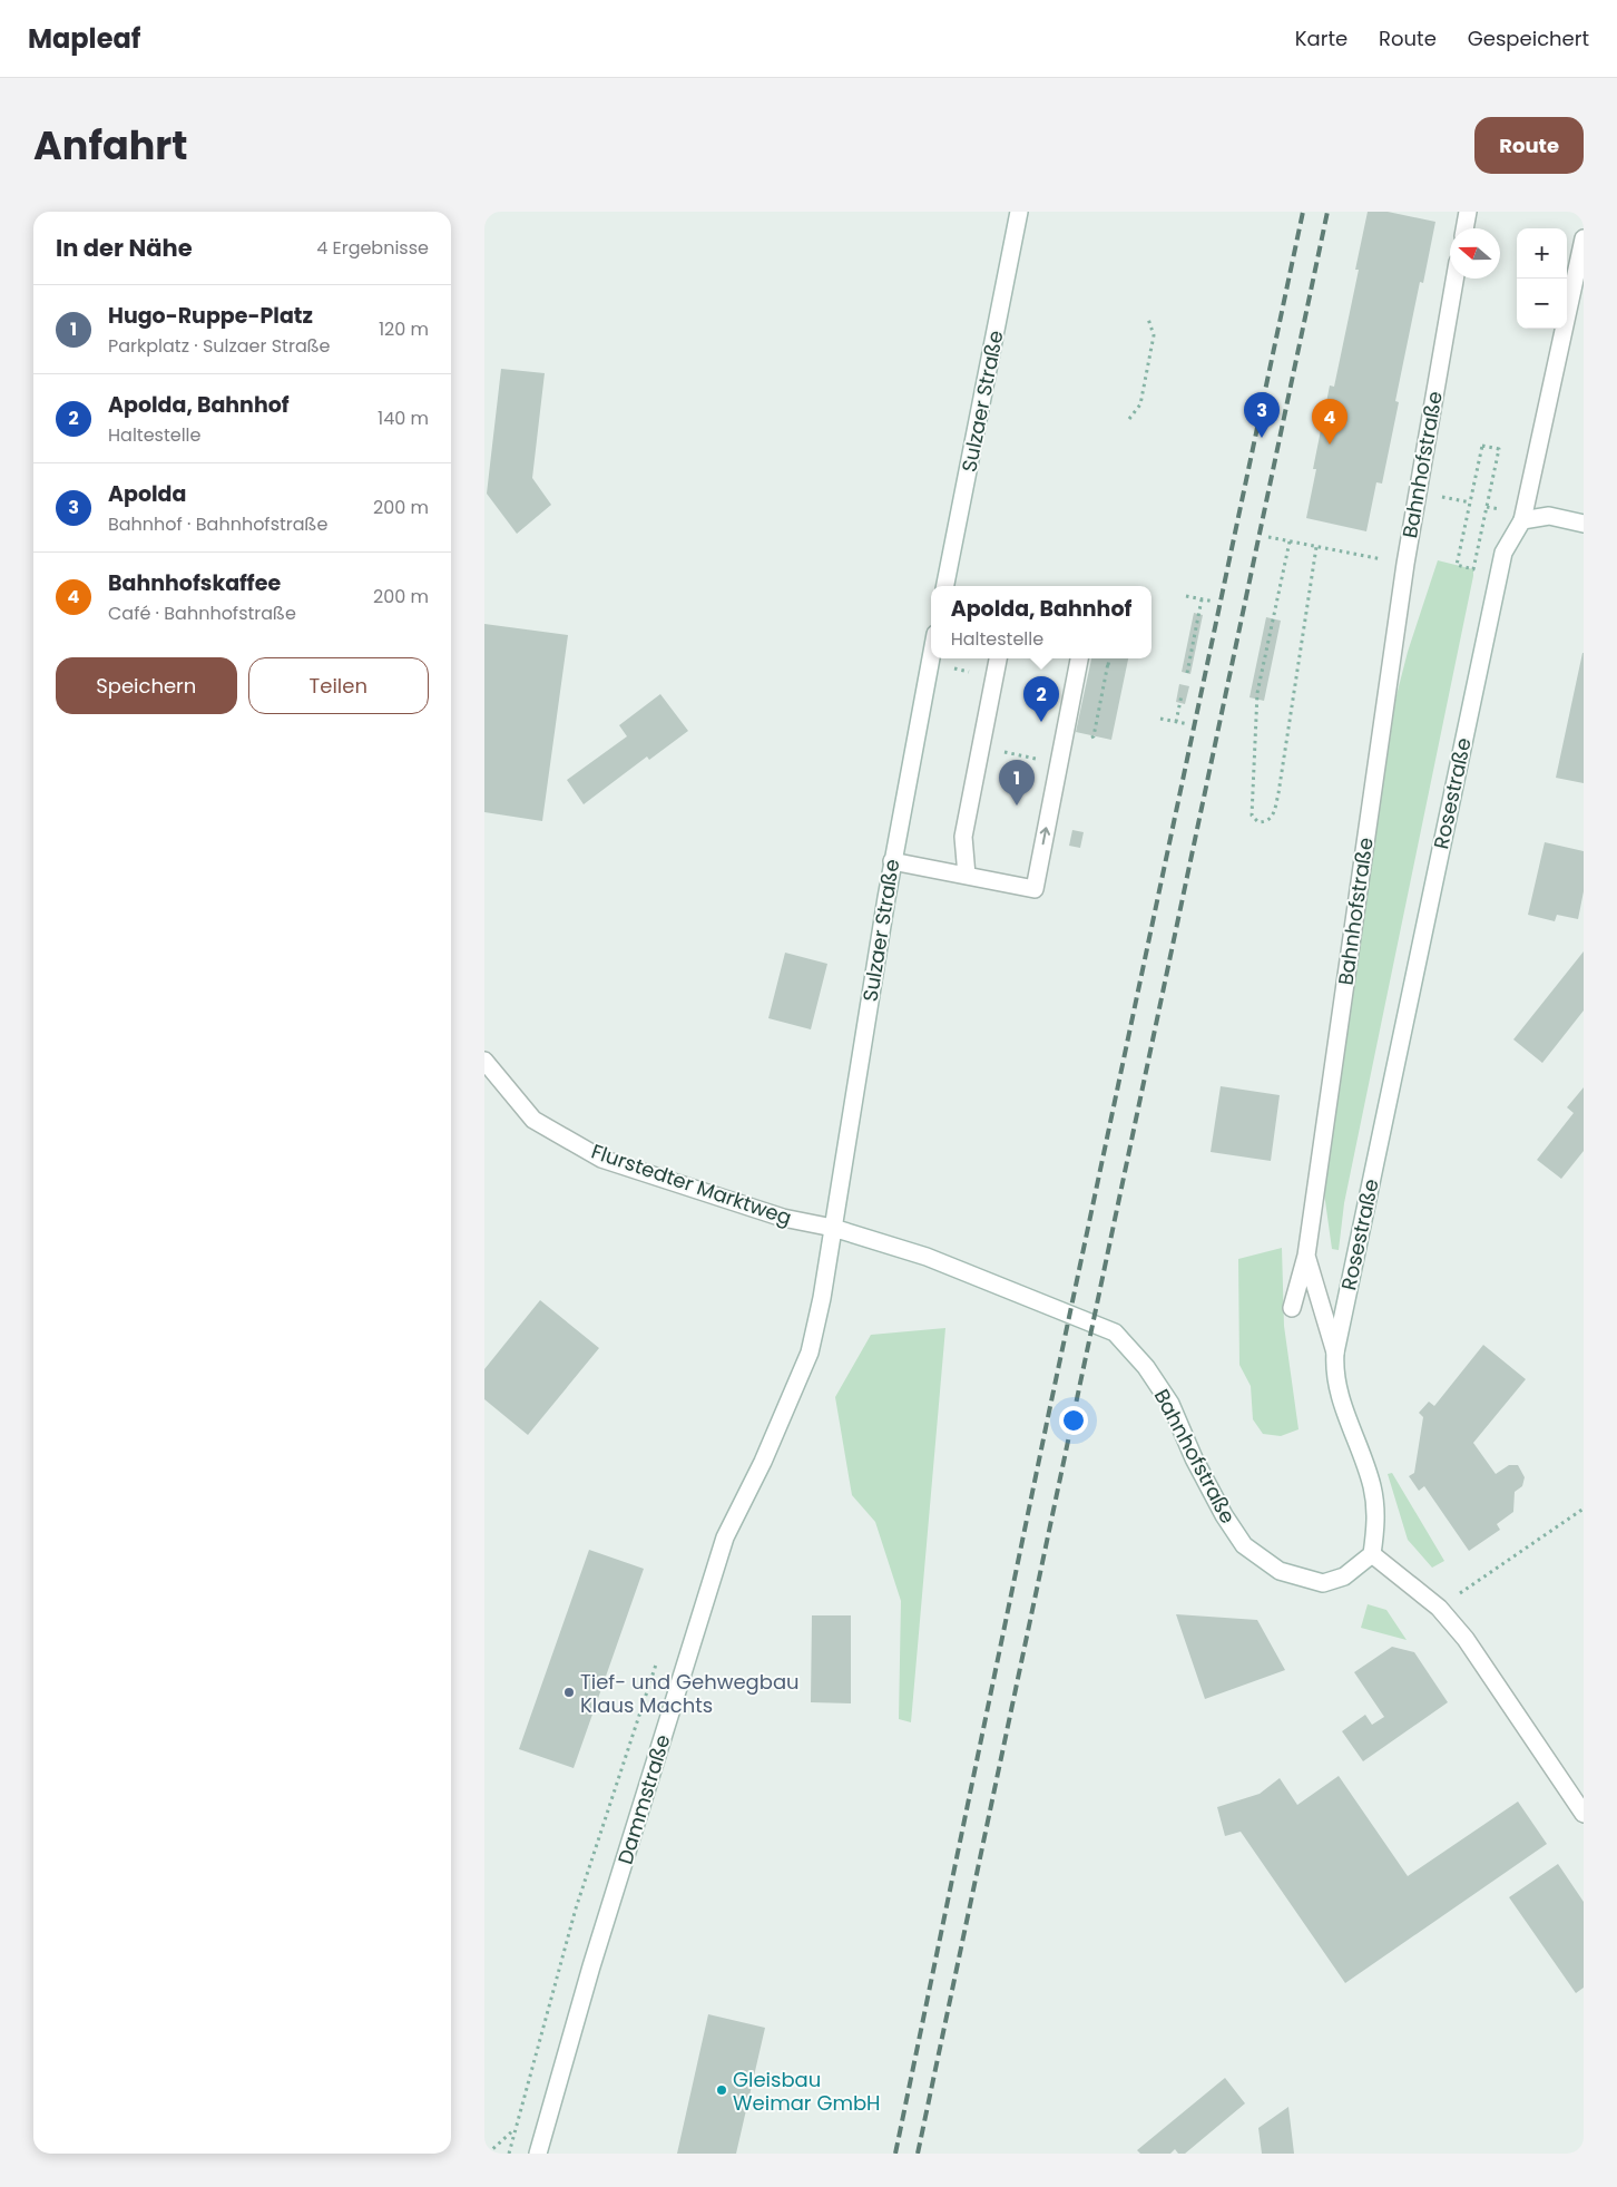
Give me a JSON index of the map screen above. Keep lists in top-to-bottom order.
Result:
{
  "streets": {
    "main road": [
      "Sulzaer Straße",
      "Bahnhofstraße",
      "Rosestraße",
      "Flurstedter Marktweg",
      "Dammstraße"
    ]
  },
  "crossings": [
    ["Sulzaer Straße", "Bahnhofstraße"],
    ["Sulzaer Straße", "Flurstedter Marktweg"],
    ["Sulzaer Straße", "Dammstraße"],
    ["Bahnhofstraße", "Rosestraße"],
    ["Bahnhofstraße", "Flurstedter Marktweg"],
    ["Bahnhofstraße", "Dammstraße"],
    ["Flurstedter Marktweg", "Dammstraße"]
  ],
  "places": ["Tief- und Gehwegbau Klaus Machts", "Gleisbau Weimar GmbH"],
  "north": "left",
  "page": {
    "header": "Mapleaf",
    "nav": ["Karte", "Route", "Gespeichert"],
    "title": "Anfahrt",
    "buttons": [
      "Route",
      ["Speichern", "Teilen"]
    ],
    "heading": ["In der Nähe", "4 Ergebnisse"],
    "map_buttons": ["+", "−"],
    "list": [
      {
        "mark": "1",
        "name": "Hugo-Ruppe-Platz",
        "note": "Parkplatz · Sulzaer Straße",
        "value": "120 m"
      },
      {
        "mark": "2",
        "name": "Apolda, Bahnhof",
        "note": "Haltestelle",
        "value": "140 m"
      },
      {
        "mark": "3",
        "name": "Apolda",
        "note": "Bahnhof · Bahnhofstraße",
        "value": "200 m"
      },
      {
        "mark": "4",
        "name": "Bahnhofskaffee",
        "note": "Café · Bahnhofstraße",
        "value": "200 m"
      }
    ],
    "pins": [
      "3",
      "4",
      "2",
      "1"
    ],
    "popup": ["Apolda, Bahnhof", "Haltestelle"]
  }
}
